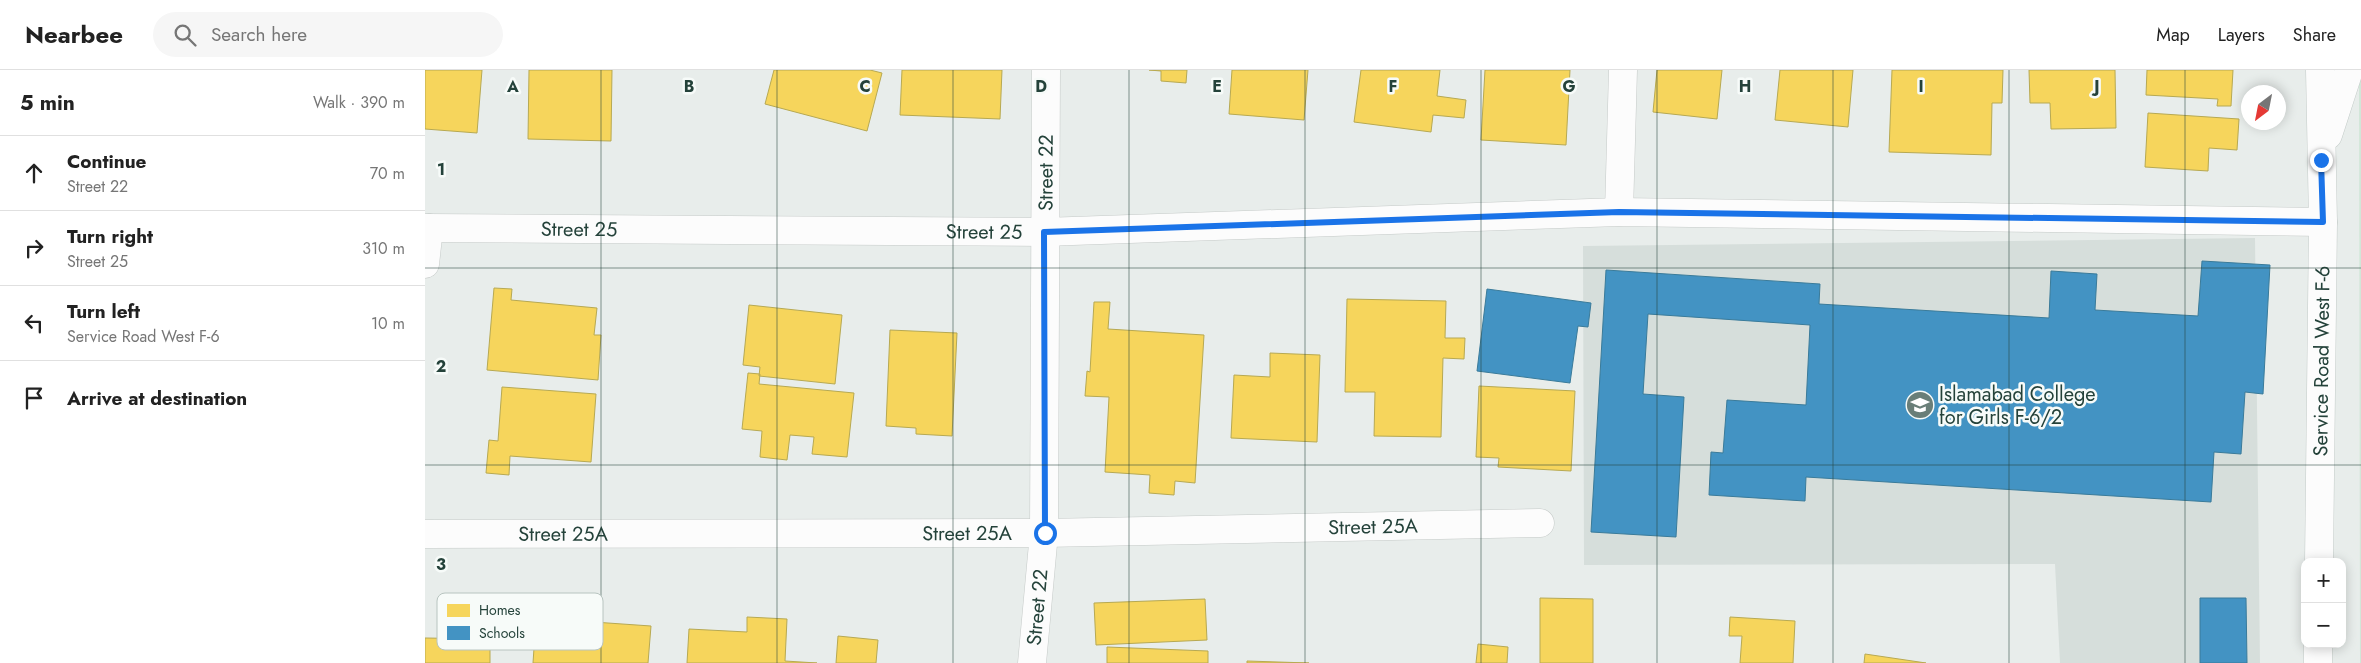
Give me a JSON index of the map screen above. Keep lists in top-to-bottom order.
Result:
{
  "streets": {
    "street": [
      "Street 22",
      "Street 25",
      "Service Road West F-6",
      "Street 25A"
    ]
  },
  "crossings": [
    ["Street 22", "Street 25"],
    ["Street 22", "Street 25A"],
    ["Street 25", "Service Road West F-6"]
  ],
  "places": {
    "school or university": ["Islamabad College for Girls F-6/2"]
  },
  "legend": ["Homes", "Schools"],
  "north": "bottom left",
  "page": {
    "header": "Nearbee",
    "search": "Search here",
    "nav": ["Map", "Layers", "Share"],
    "heading": ["5 min", "Walk · 390 m"],
    "list": [
      ["Continue", "Street 22", "70 m"],
      ["Turn right", "Street 25", "310 m"],
      ["Turn left", "Service Road West F-6", "10 m"],
      "Arrive at destination"
    ],
    "map_buttons": ["+", "−"]
  },
  "grid": {
    "columns": [
      "A",
      "B",
      "C",
      "D",
      "E",
      "F",
      "G",
      "H",
      "I",
      "J"
    ],
    "rows": ["1", "2", "3"]
  }
}
